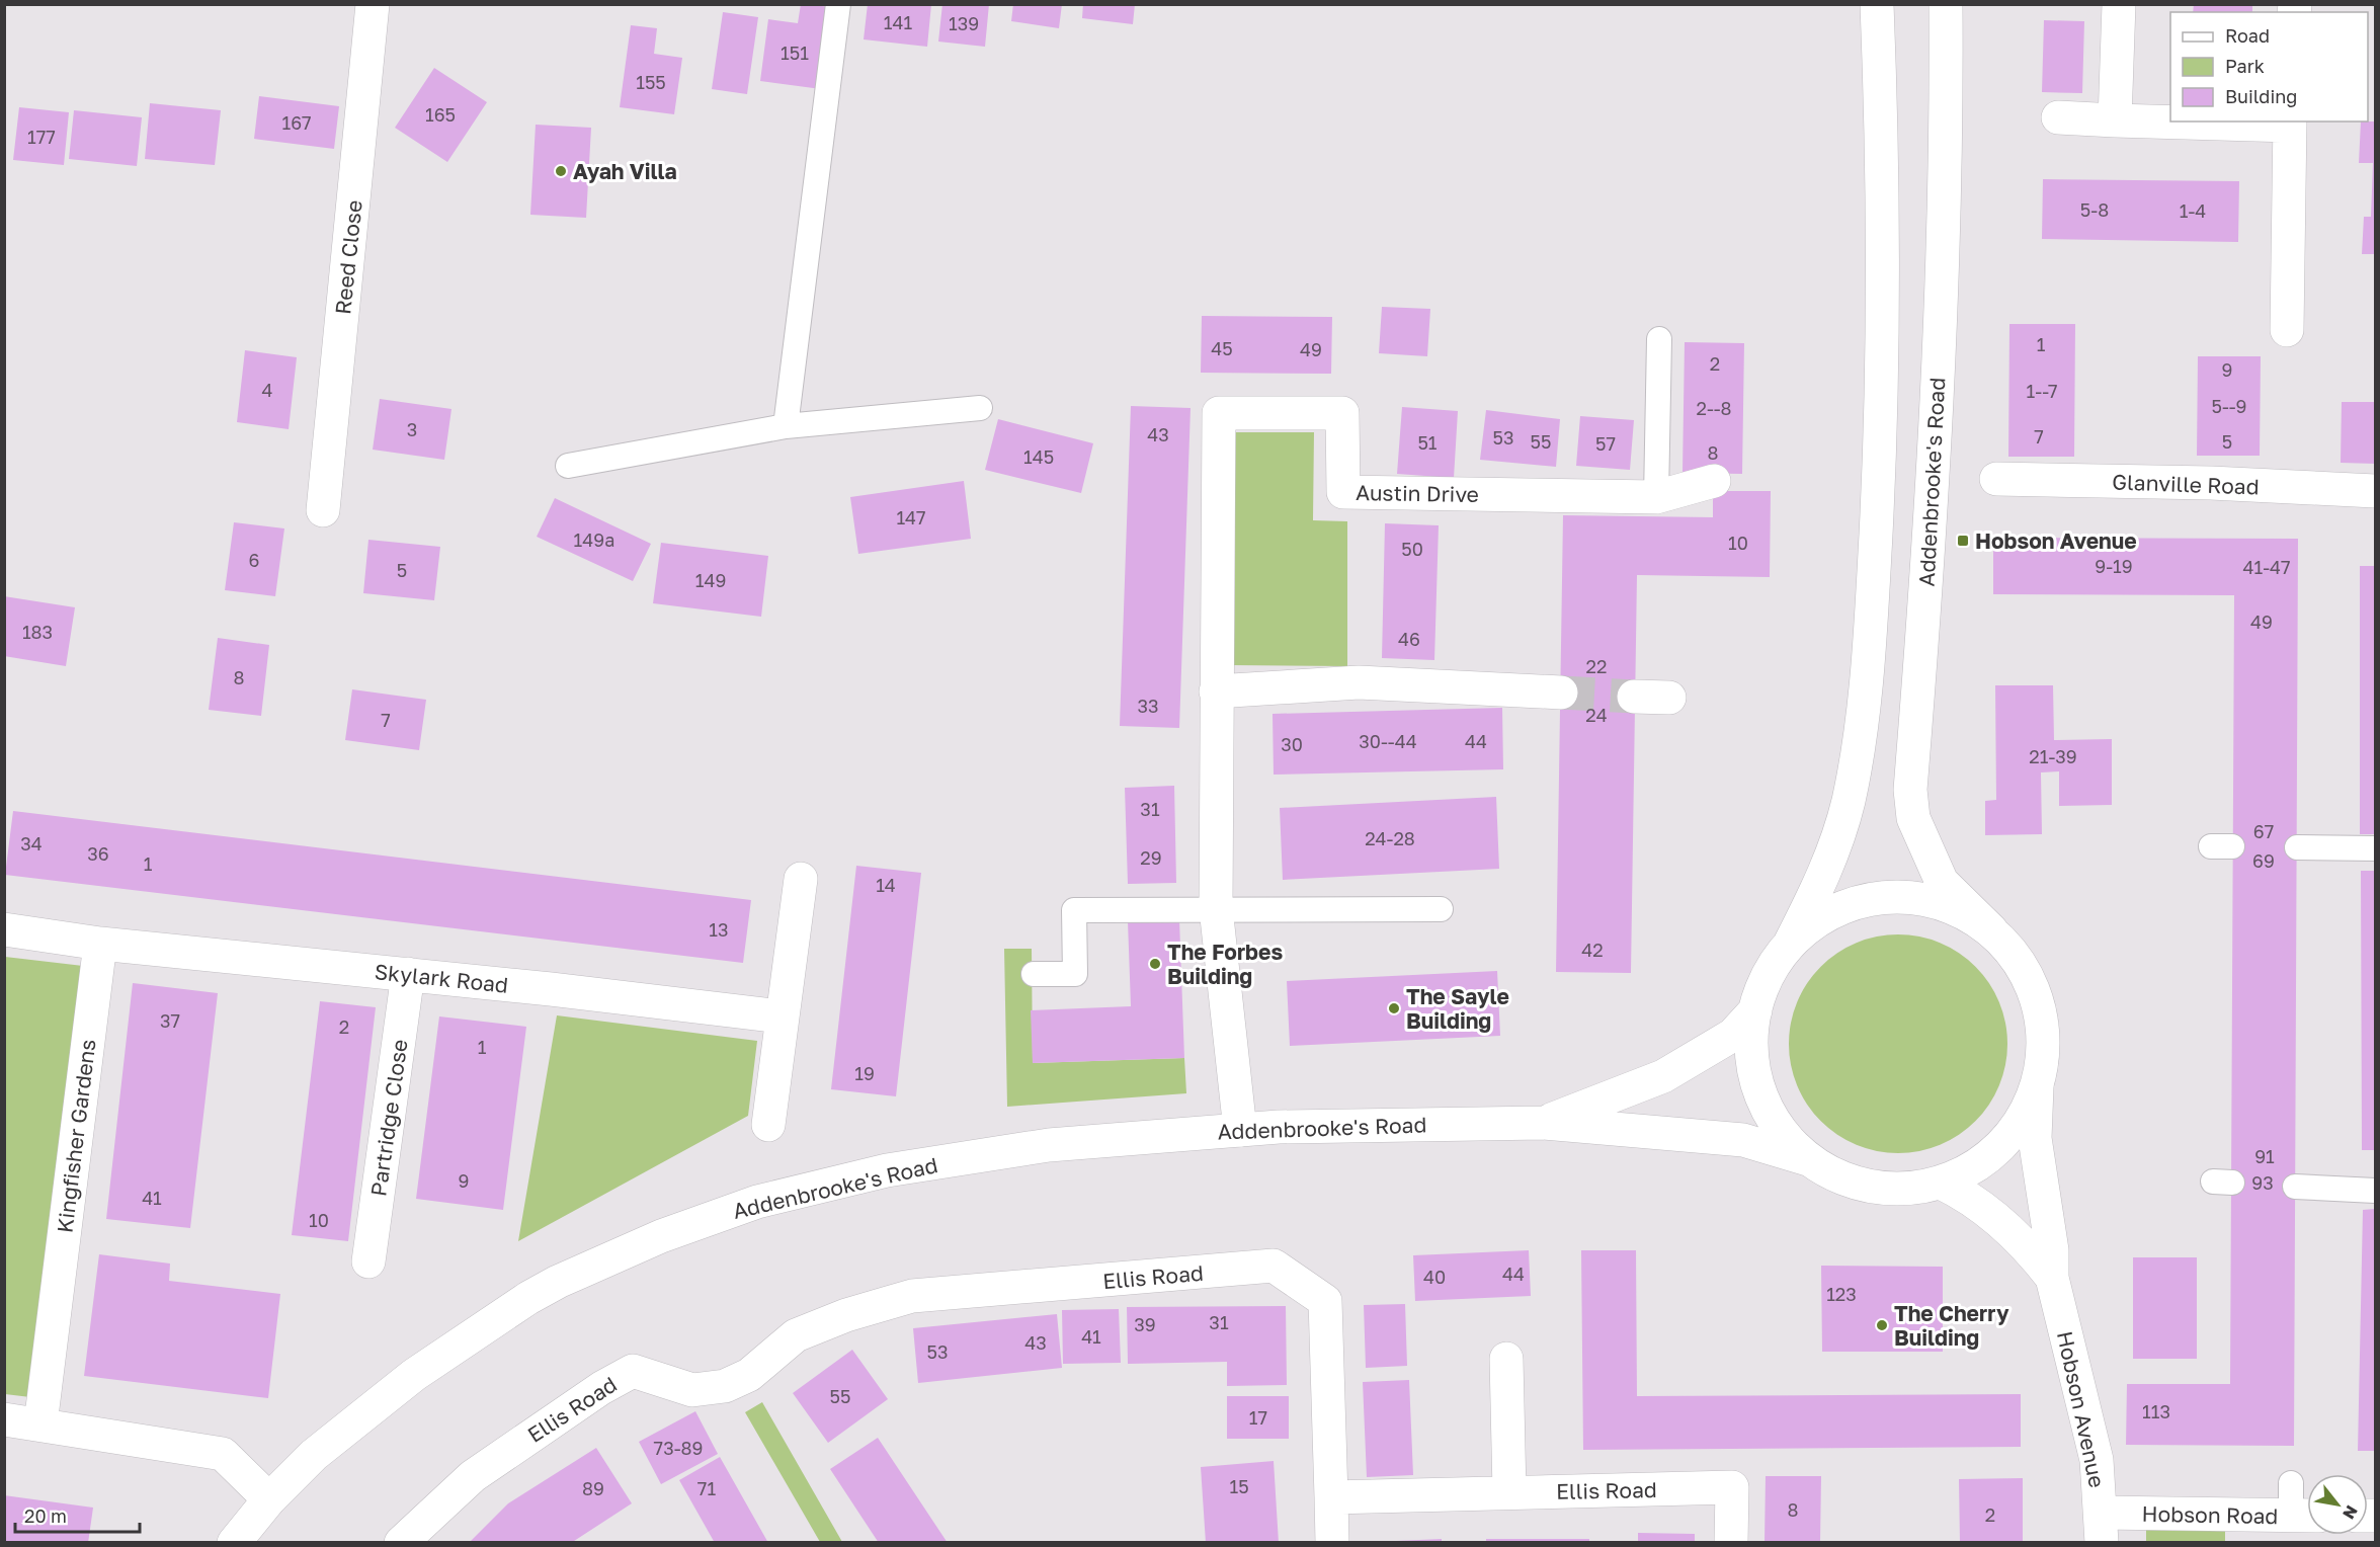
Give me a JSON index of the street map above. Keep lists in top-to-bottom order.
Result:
{
  "streets": {
    "street": [
      "Reed Close",
      "Addenbrooke's Road",
      "Glanville Road",
      "Austin Drive",
      "Skylark Road",
      "Partridge Close",
      "Kingfisher Gardens",
      "Ellis Road",
      "Hobson Avenue",
      "Hobson Road"
    ]
  },
  "crossings": [
    ["Addenbrooke's Road", "Austin Drive"],
    ["Addenbrooke's Road", "Hobson Avenue"],
    ["Skylark Road", "Partridge Close"],
    ["Skylark Road", "Kingfisher Gardens"],
    ["Hobson Avenue", "Hobson Road"]
  ],
  "places": {
    "other": [
      "Ayah Villa",
      "The Forbes Building",
      "The Sayle Building",
      "The Cherry Building"
    ],
    "transit": ["Hobson Avenue"]
  },
  "house_numbers": [
    "141",
    "139",
    "151",
    "155",
    "165",
    "167",
    "177",
    "5-8",
    "1-4",
    "1",
    "45",
    "49",
    "2",
    "9",
    "4",
    "1--7",
    "5--9",
    "2--8",
    "3",
    "43",
    "7",
    "53",
    "55",
    "5",
    "51",
    "57",
    "8",
    "145",
    "147",
    "149a",
    "10",
    "50",
    "6",
    "9-19",
    "41-47",
    "5",
    "149",
    "49",
    "183",
    "46",
    "22",
    "8",
    "33",
    "24",
    "7",
    "30--44",
    "44",
    "30",
    "21-39",
    "31",
    "67",
    "24-28",
    "34",
    "36",
    "29",
    "69",
    "1",
    "14",
    "13",
    "42",
    "37",
    "2",
    "1",
    "19",
    "91",
    "9",
    "93",
    "41",
    "10",
    "44",
    "40",
    "123",
    "31",
    "39",
    "41",
    "43",
    "53",
    "55",
    "113",
    "17",
    "73-89",
    "15",
    "89",
    "71",
    "8",
    "2"
  ],
  "legend": ["Road", "Park", "Building"],
  "scale_bar": "20 m",
  "north": "bottom right"
}
